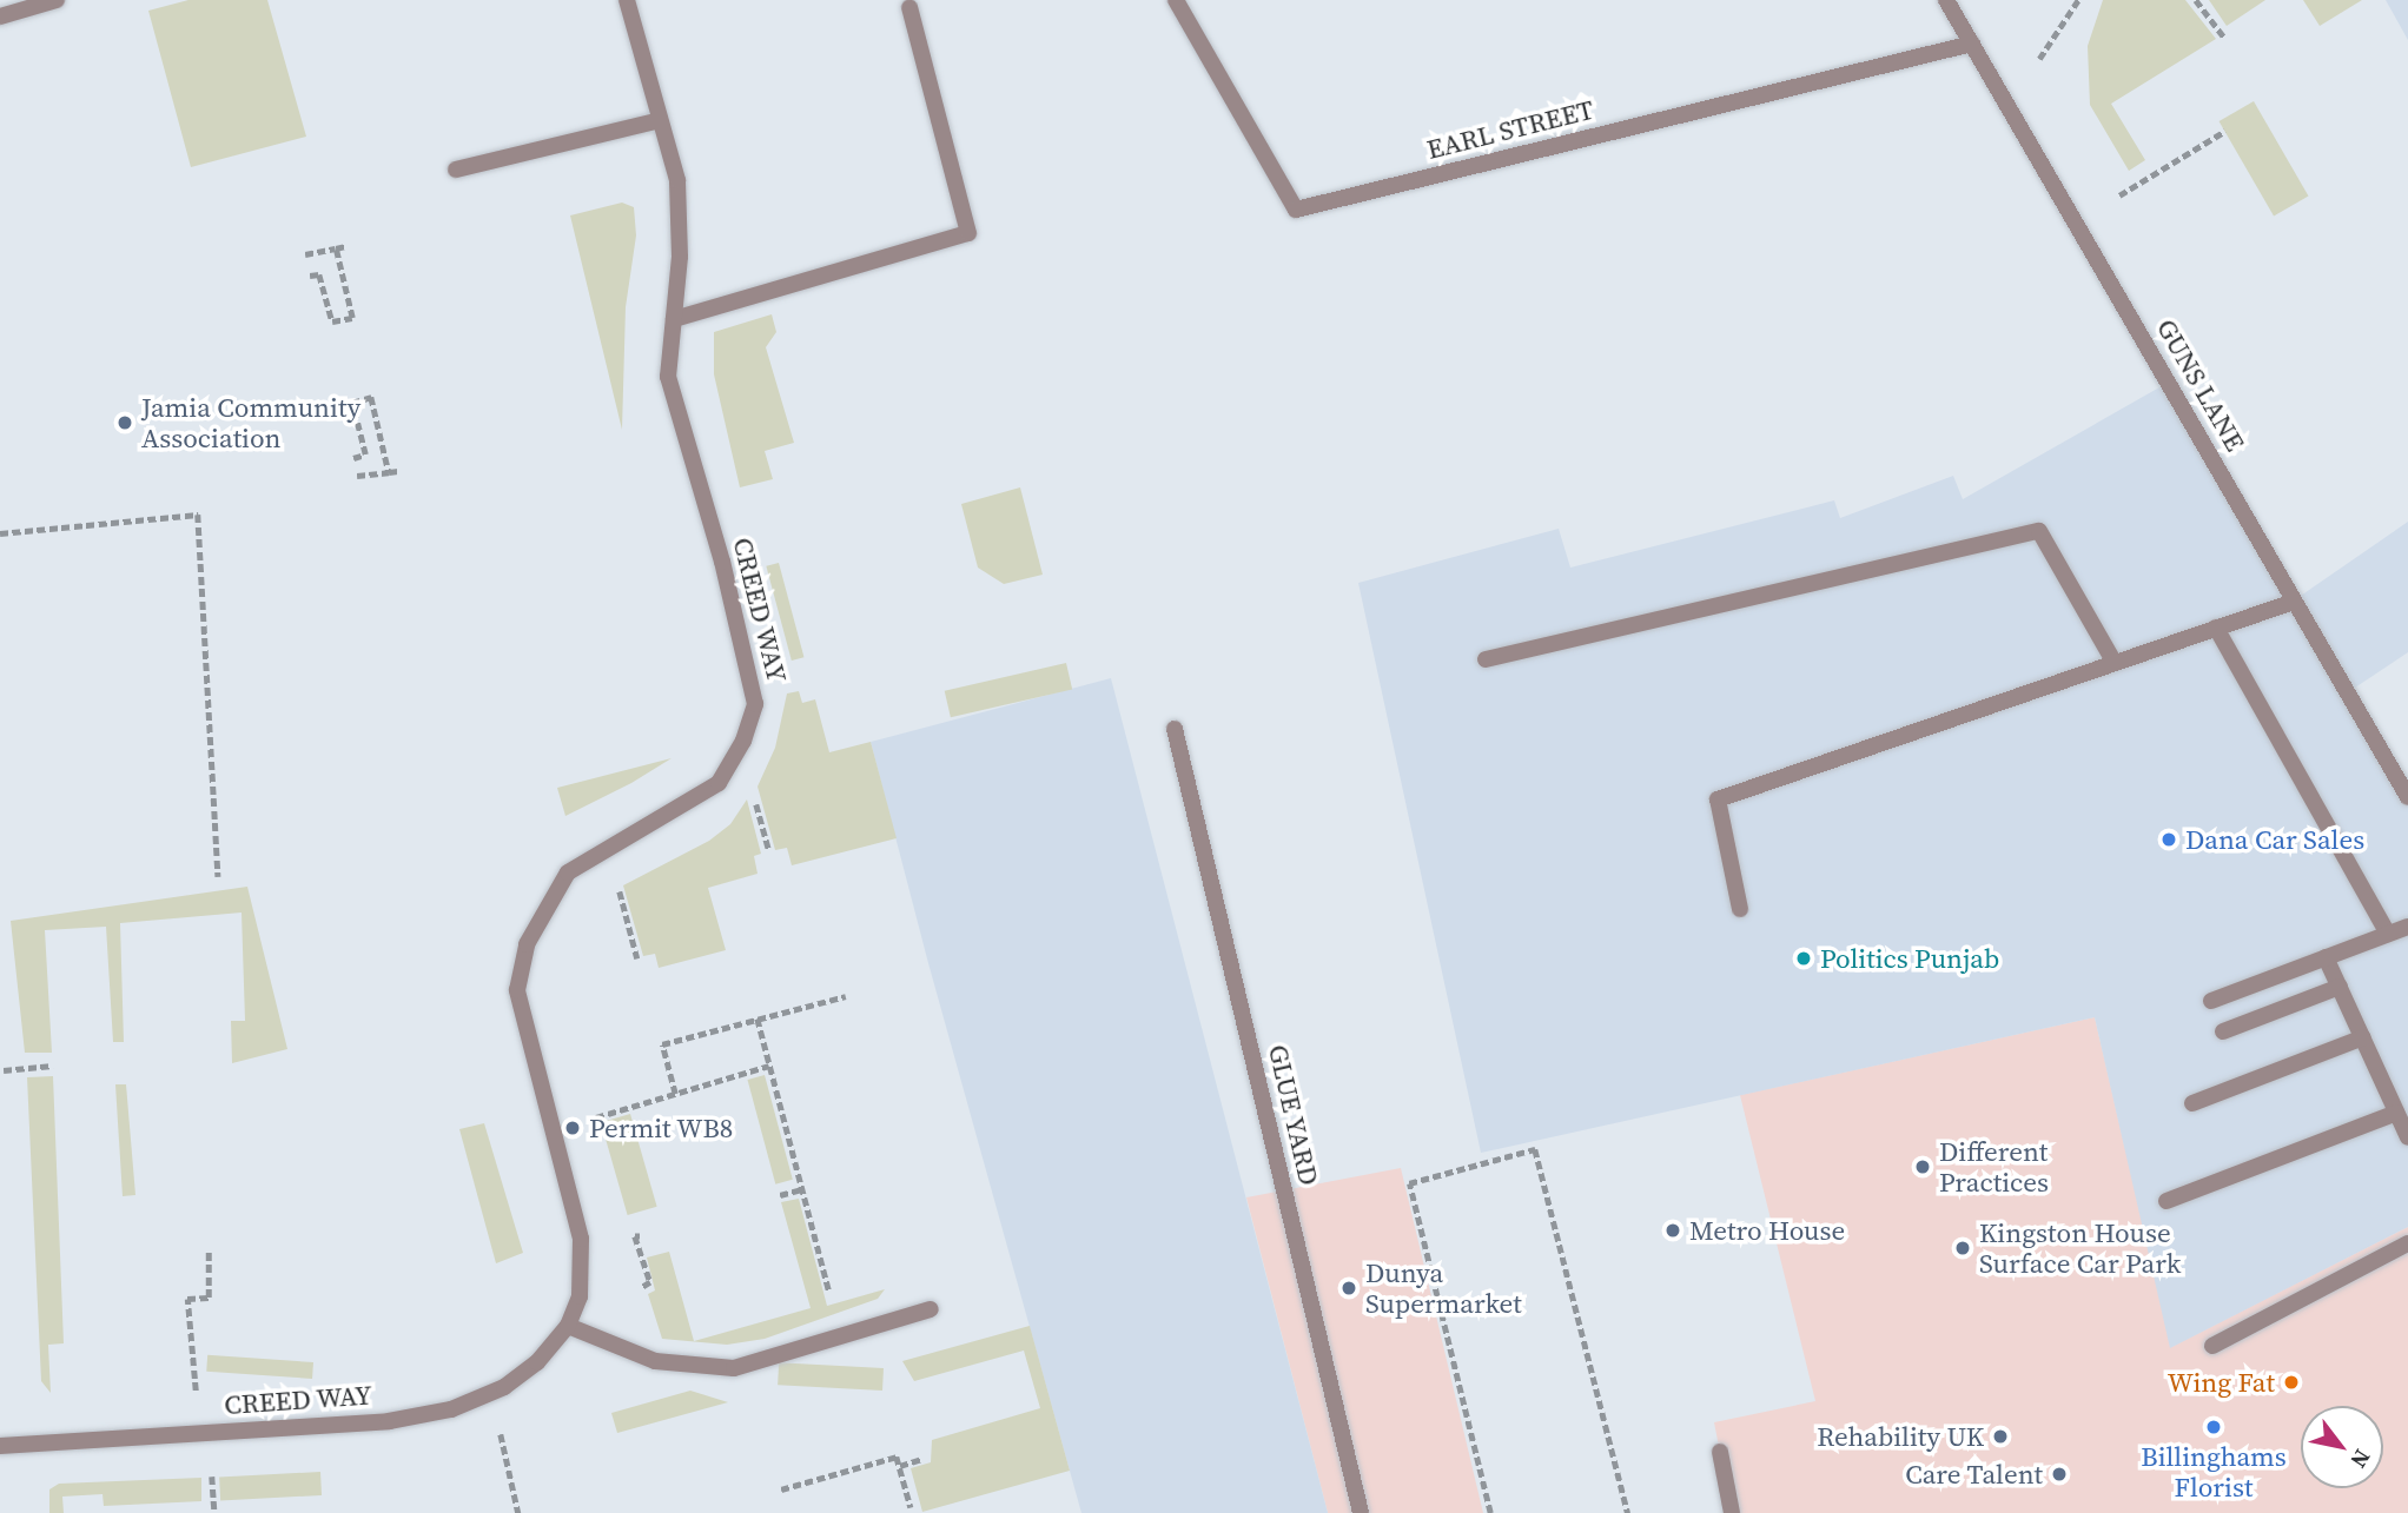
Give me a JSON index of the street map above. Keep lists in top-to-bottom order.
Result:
{
  "streets": {
    "street": [
      "EARL STREET",
      "GUNS LANE",
      "CREED WAY",
      "GLUE YARD"
    ]
  },
  "crossings": [
    ["EARL STREET", "GUNS LANE"]
  ],
  "places": [
    "Jamia Community Association",
    "Dana Car Sales",
    "Politics Punjab",
    "Permit WB8",
    "Different Practices",
    "Metro House",
    "Kingston House Surface Car Park",
    "Dunya Supermarket",
    "Wing Fat",
    "Billinghams Florist",
    "Rehability UK",
    "Care Talent"
  ],
  "north": "bottom right"
}
